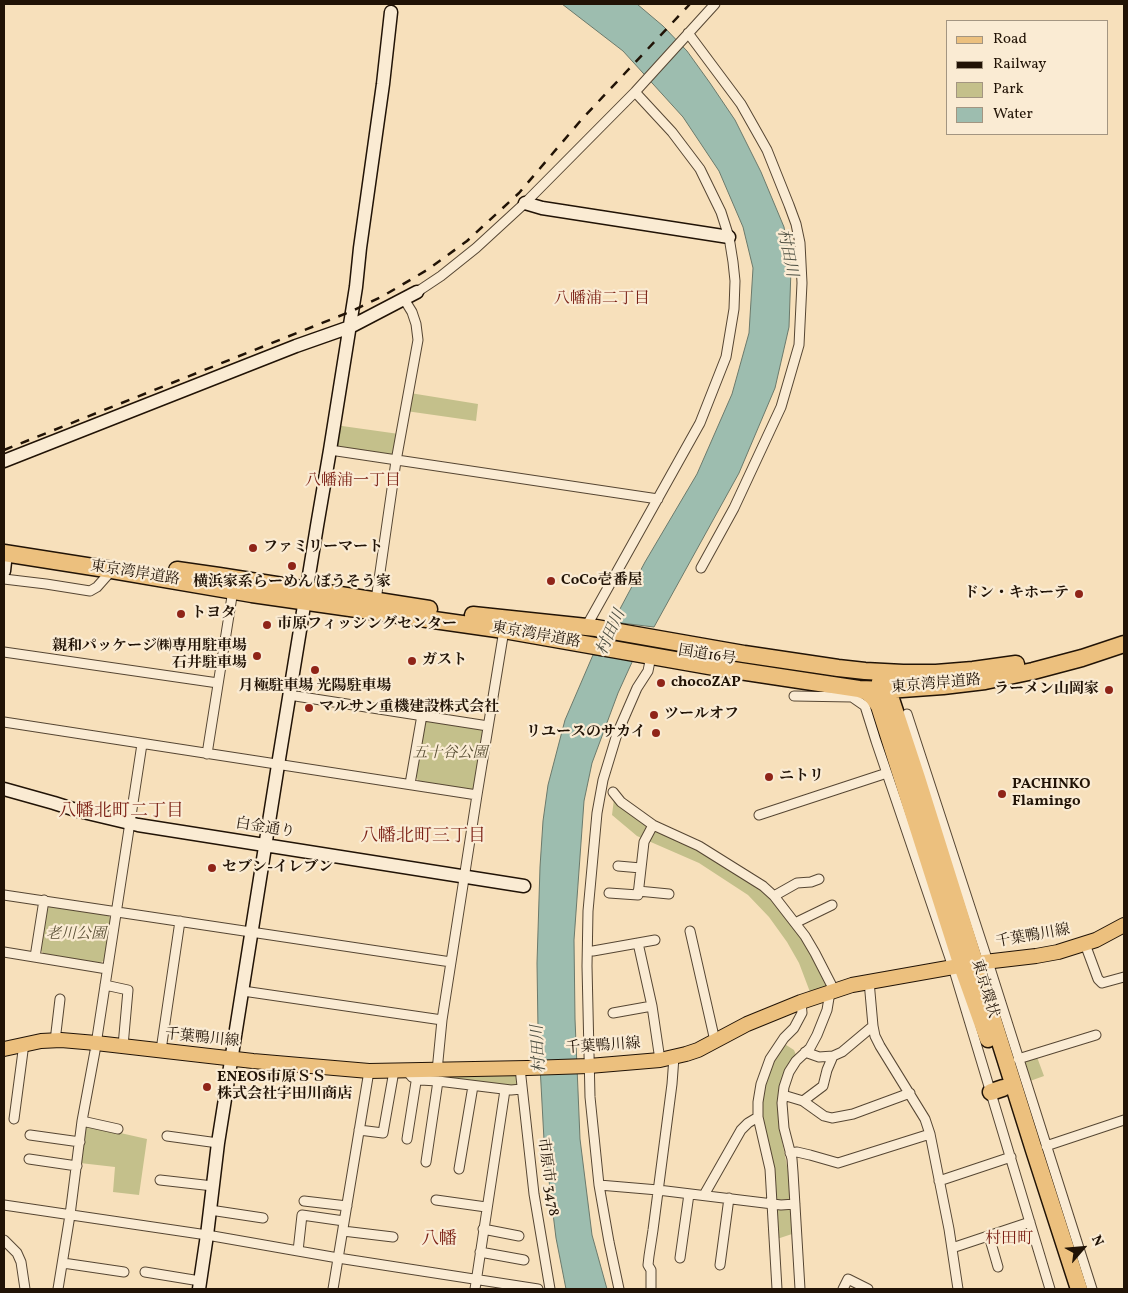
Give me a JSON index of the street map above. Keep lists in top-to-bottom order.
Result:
{
  "streets": {
    "highway": ["東京湾岸道路", "国道16号", "東京環状"],
    "main road": ["千葉鴨川線"],
    "street": ["白金通り", "市原市 3478"]
  },
  "crossings": [
    ["東京湾岸道路", "国道16号"],
    ["東京湾岸道路", "東京環状"],
    ["国道16号", "東京環状"],
    ["千葉鴨川線", "東京環状"],
    ["千葉鴨川線", "市原市 3478"]
  ],
  "districts": [
    "八幡浦二丁目",
    "八幡浦一丁目",
    "八幡北町二丁目",
    "八幡北町三丁目",
    "村田町",
    "八幡"
  ],
  "water": ["村田川"],
  "parks": ["五十谷公園", "老川公園"],
  "places": [
    "ファミリーマート",
    "横浜家系らーめん ぼうそう家",
    "CoCo壱番屋",
    "ドン・キホーテ",
    "トヨタ",
    "市原フィッシングセンター",
    "親和パッケージ㈱専用駐車場 石井駐車場",
    "ガスト",
    "月極駐車場 光陽駐車場",
    "chocoZAP",
    "ラーメン山岡家",
    "マルサン重機建設株式会社",
    "ツールオフ",
    "リユースのサカイ",
    "ニトリ",
    "PACHINKO Flamingo",
    "セブン-イレブン",
    "ENEOS市原ＳＳ 株式会社宇田川商店"
  ],
  "legend": [
    "Road",
    "Railway",
    "Park",
    "Water"
  ],
  "north": "top right"
}
